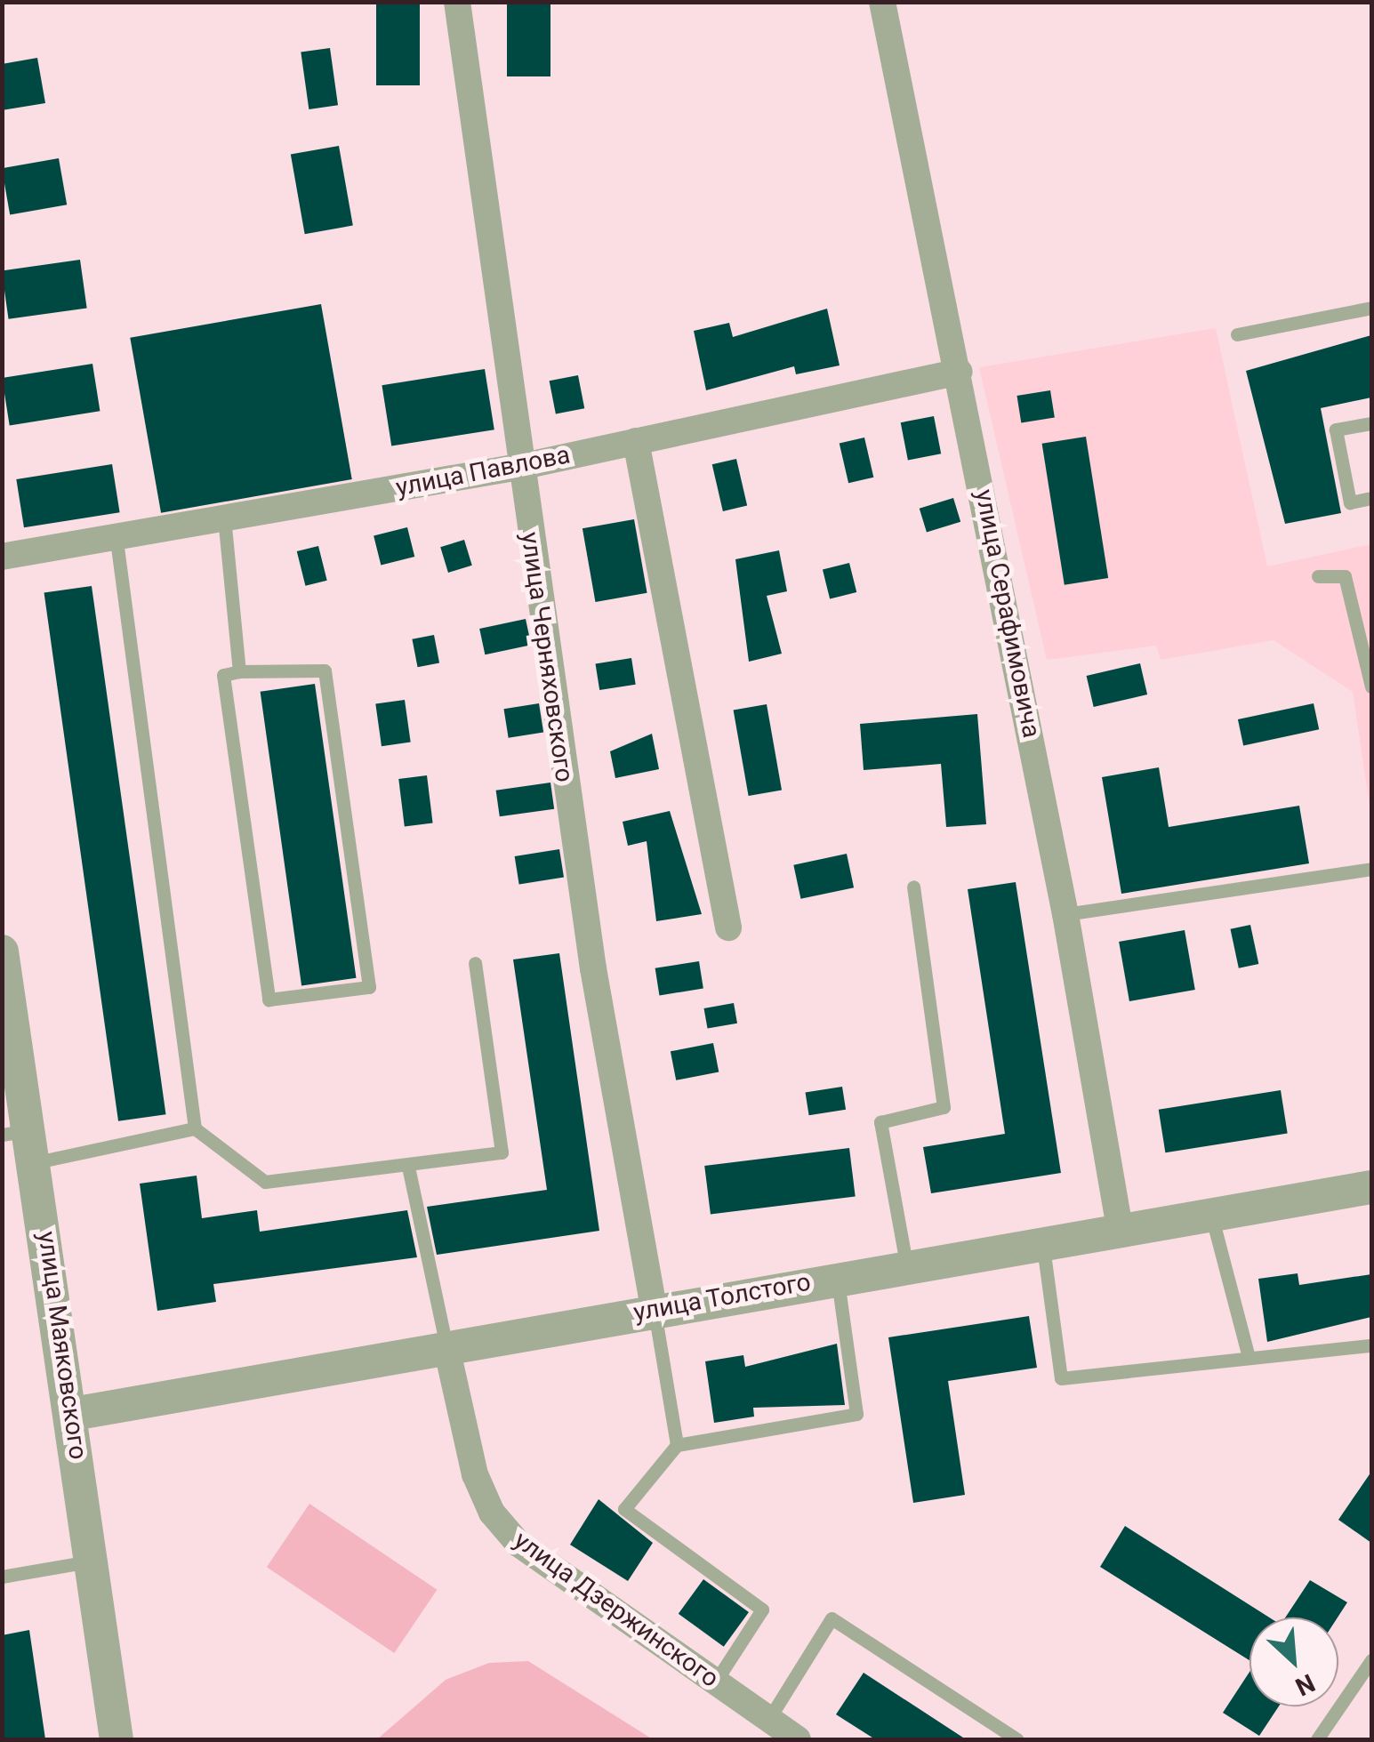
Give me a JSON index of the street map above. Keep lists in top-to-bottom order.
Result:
{
  "streets": {
    "street": [
      "улица Павлова",
      "улица Серафимовича",
      "улица Черняховского",
      "улица Толстого",
      "улица Маяковского",
      "улица Дзержинского"
    ]
  },
  "crossings": [
    ["улица Павлова", "улица Серафимовича"],
    ["улица Павлова", "улица Черняховского"],
    ["улица Серафимовича", "улица Толстого"],
    ["улица Черняховского", "улица Толстого"],
    ["улица Толстого", "улица Маяковского"],
    ["улица Толстого", "улица Дзержинского"]
  ],
  "north": "bottom right"
}
